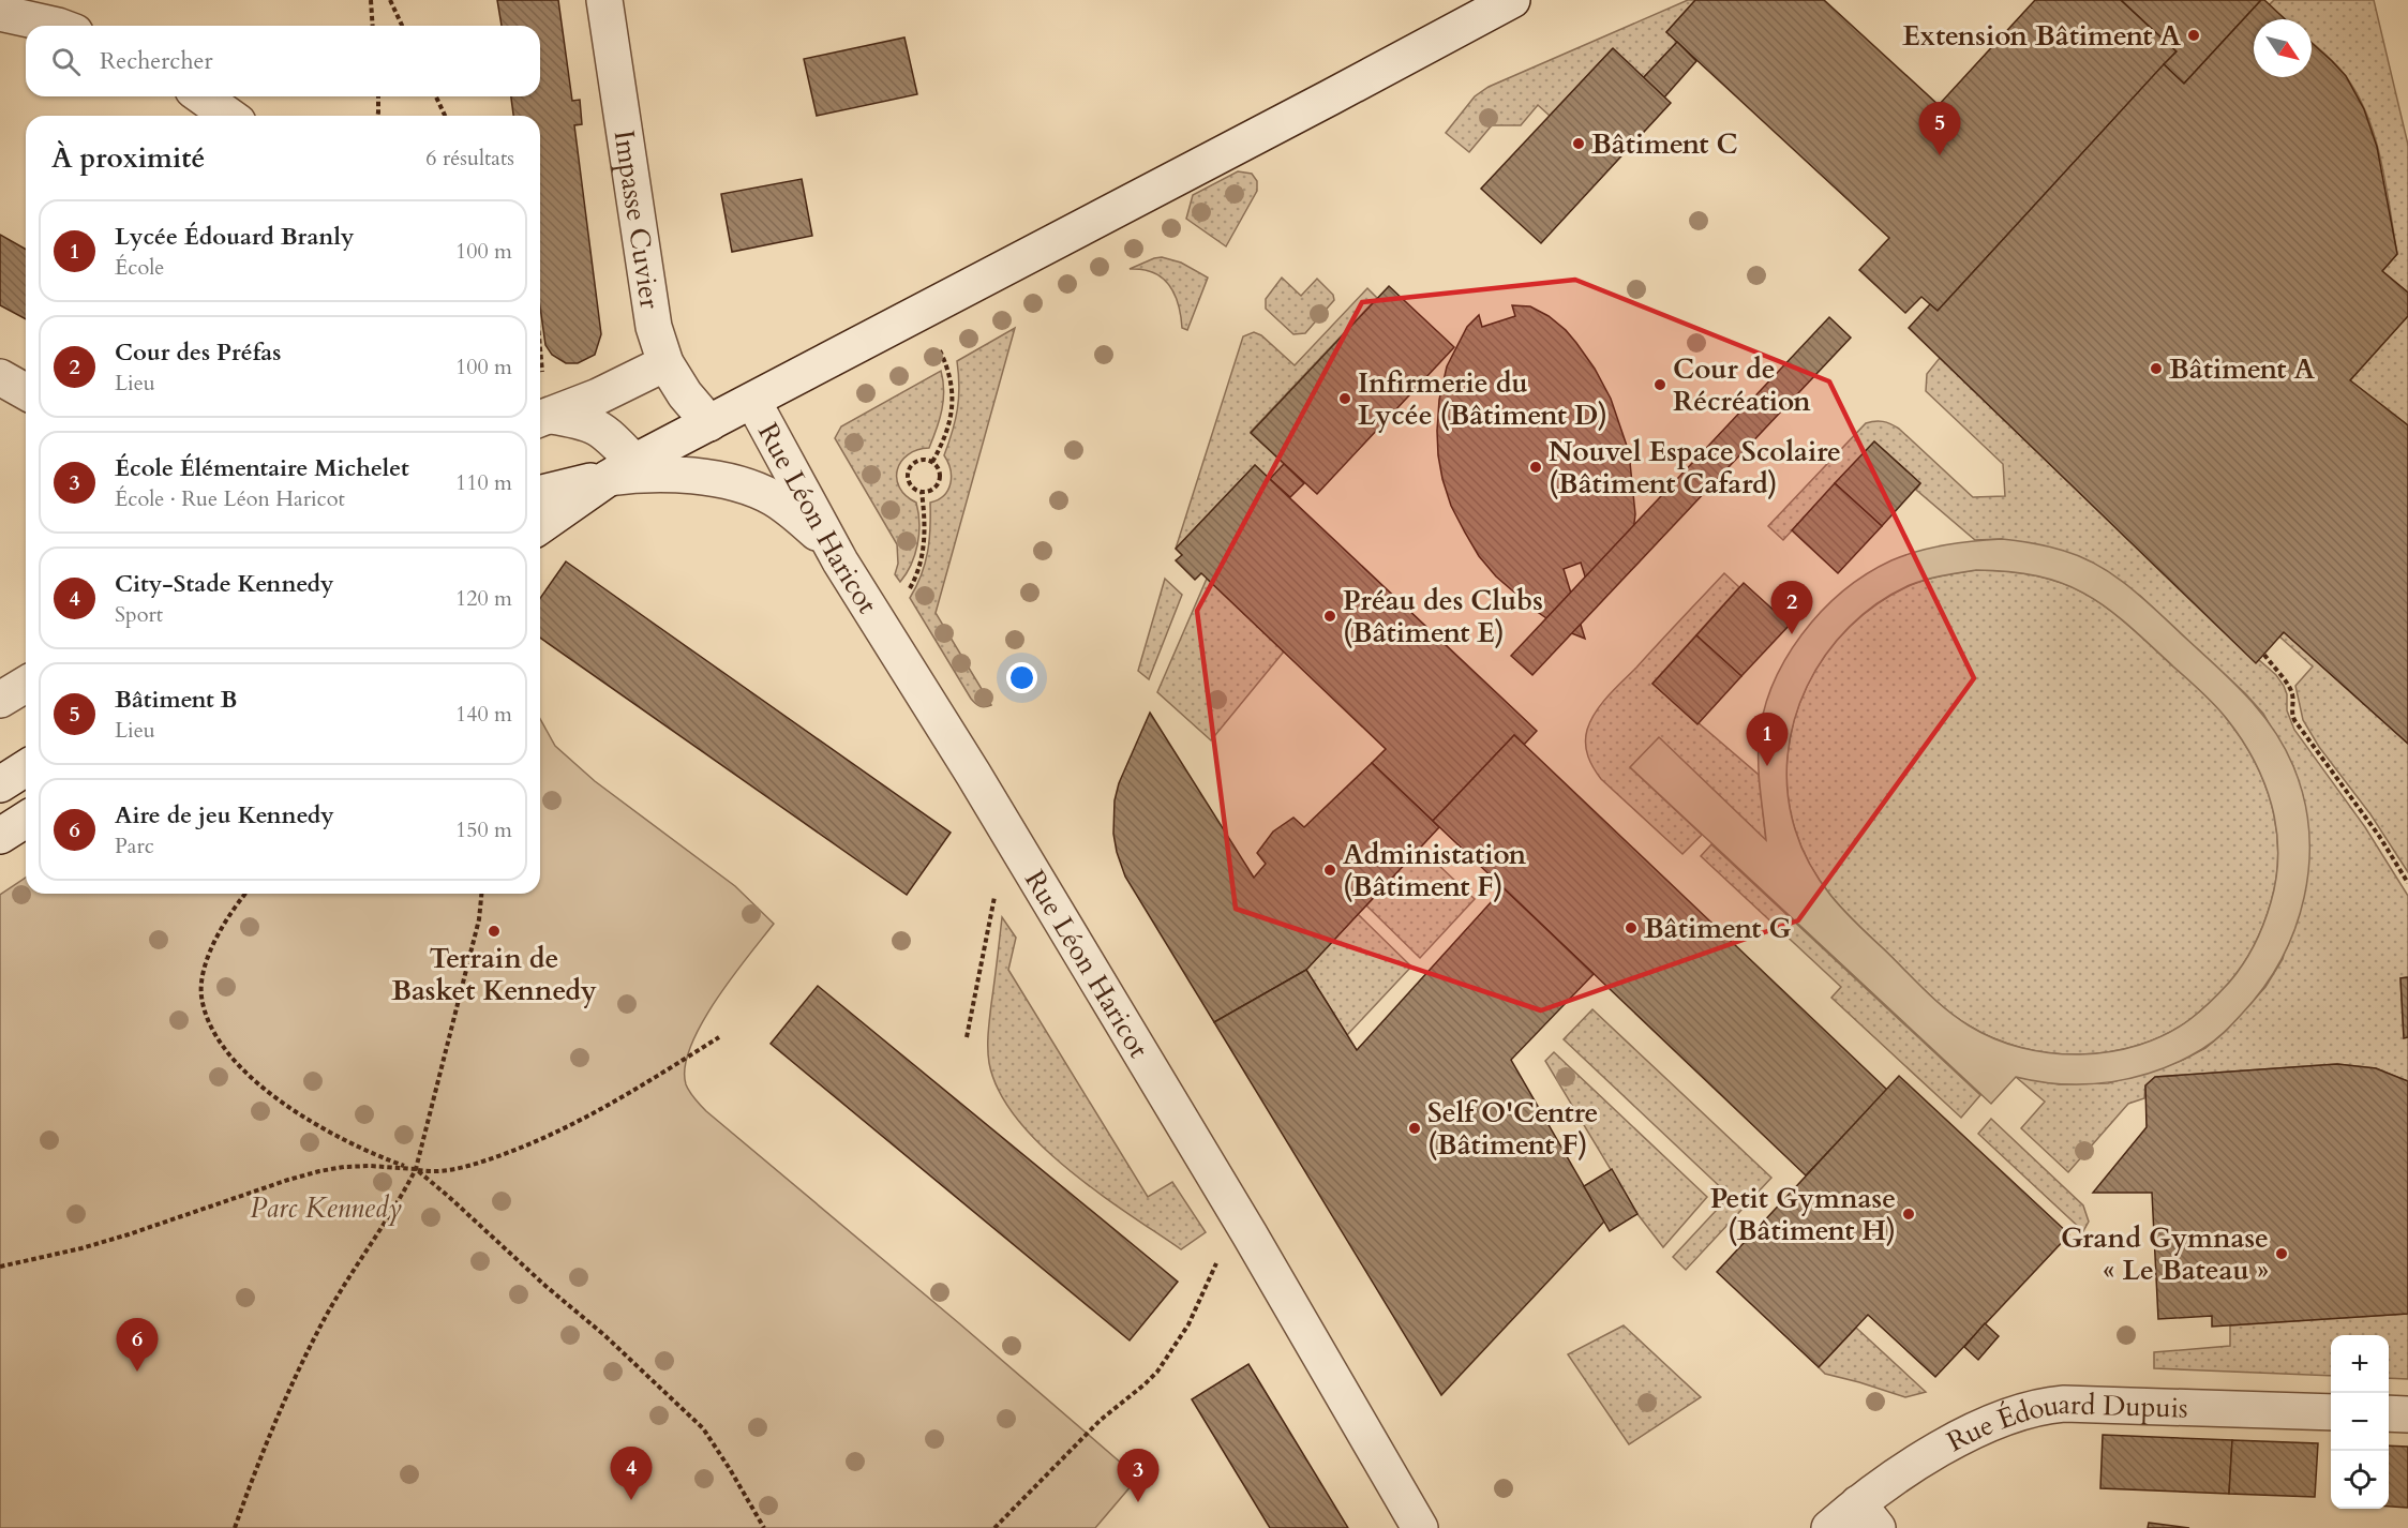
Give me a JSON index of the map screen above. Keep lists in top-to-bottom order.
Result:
{
  "streets": {
    "street": ["Impasse Cuvier", "Rue Léon Haricot", "Rue Édouard Dupuis"]
  },
  "parks": ["Parc Kennedy"],
  "places": [
    "Extension Bâtiment A",
    "Bâtiment C",
    "Bâtiment A",
    "Cour de Récréation",
    "Infirmerie du Lycée (Bâtiment D)",
    "Nouvel Espace Scolaire (Bâtiment Cafard)",
    "Préau des Clubs (Bâtiment E)",
    "Administation (Bâtiment F)",
    "Bâtiment G",
    "Terrain de Basket Kennedy",
    "Self O'Centre (Bâtiment F)",
    "Petit Gymnase (Bâtiment H)",
    "Grand Gymnase « Le Bateau »"
  ],
  "north": "bottom right",
  "page": {
    "search": "Rechercher",
    "pins": [
      "5",
      "2",
      "1",
      "6",
      "4",
      "3"
    ],
    "heading": ["À proximité", "6 résultats"],
    "list": [
      {
        "mark": "1",
        "name": "Lycée Édouard Branly",
        "note": "École",
        "value": "100 m"
      },
      {
        "mark": "2",
        "name": "Cour des Préfas",
        "note": "Lieu",
        "value": "100 m"
      },
      {
        "mark": "3",
        "name": "École Élémentaire Michelet",
        "note": "École · Rue Léon Haricot",
        "value": "110 m"
      },
      {
        "mark": "4",
        "name": "City-Stade Kennedy",
        "note": "Sport",
        "value": "120 m"
      },
      {
        "mark": "5",
        "name": "Bâtiment B",
        "note": "Lieu",
        "value": "140 m"
      },
      {
        "mark": "6",
        "name": "Aire de jeu Kennedy",
        "note": "Parc",
        "value": "150 m"
      }
    ],
    "map_buttons": ["+", "−"]
  }
}
